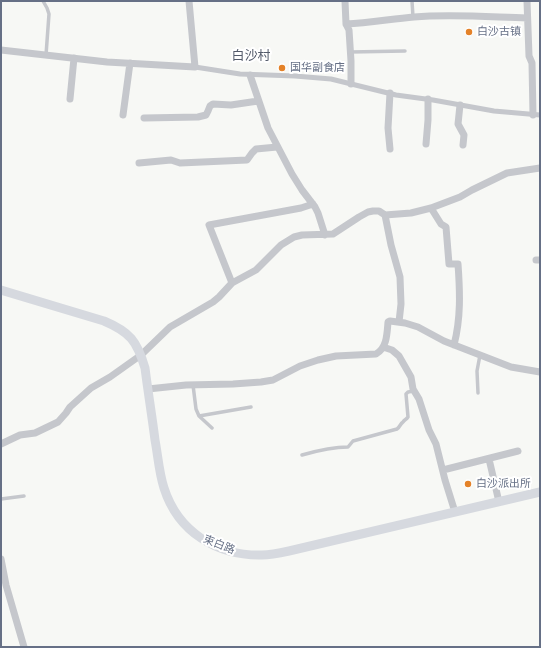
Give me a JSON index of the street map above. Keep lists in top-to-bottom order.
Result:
{
  "streets": {
    "main road": ["束白路"]
  },
  "districts": ["白沙村"],
  "places": ["白沙古镇", "国华副食店", "白沙派出所"]
}
